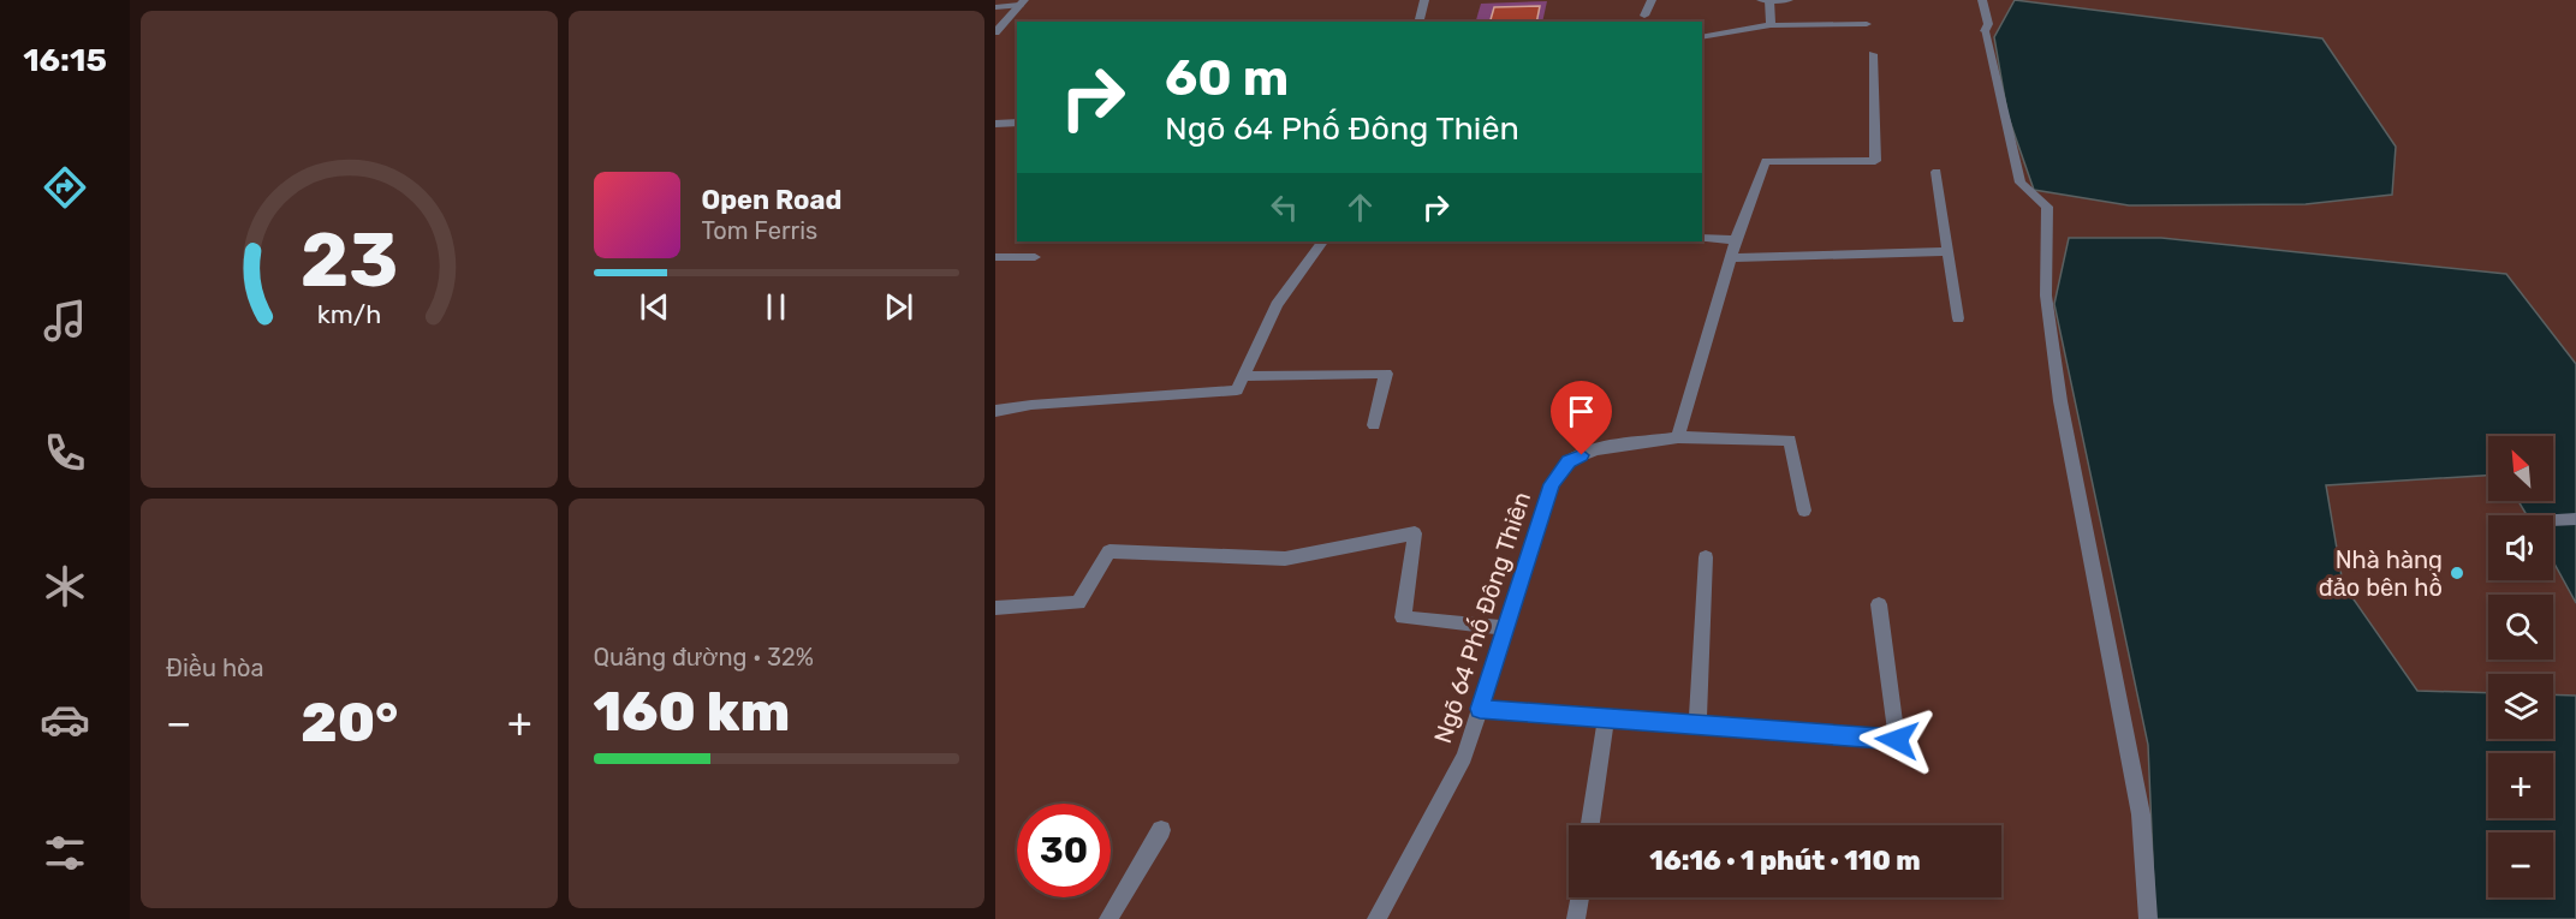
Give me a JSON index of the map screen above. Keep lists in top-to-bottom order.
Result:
{
  "streets": {
    "street": ["Ngõ 64 Phố Đông Thiên"]
  },
  "places": ["Nhà hàng đảo bên hồ"],
  "north": "top left",
  "page": {
    "tabs": "16:15",
    "turn": ["60 m", "Ngõ 64 Phố Đông Thiên"],
    "song": ["Open Road", "Tom Ferris"],
    "map_buttons": ["+", "−"],
    "tile": [
      "Điều hòa",
      ["Quãng đường · 32%", "160 km"]
    ],
    "heat": ["−", "20°", "+"],
    "limit": "30",
    "trip": "16:16 · 1 phút · 110 m",
    "gauge": ["23", "km/h"]
  }
}
